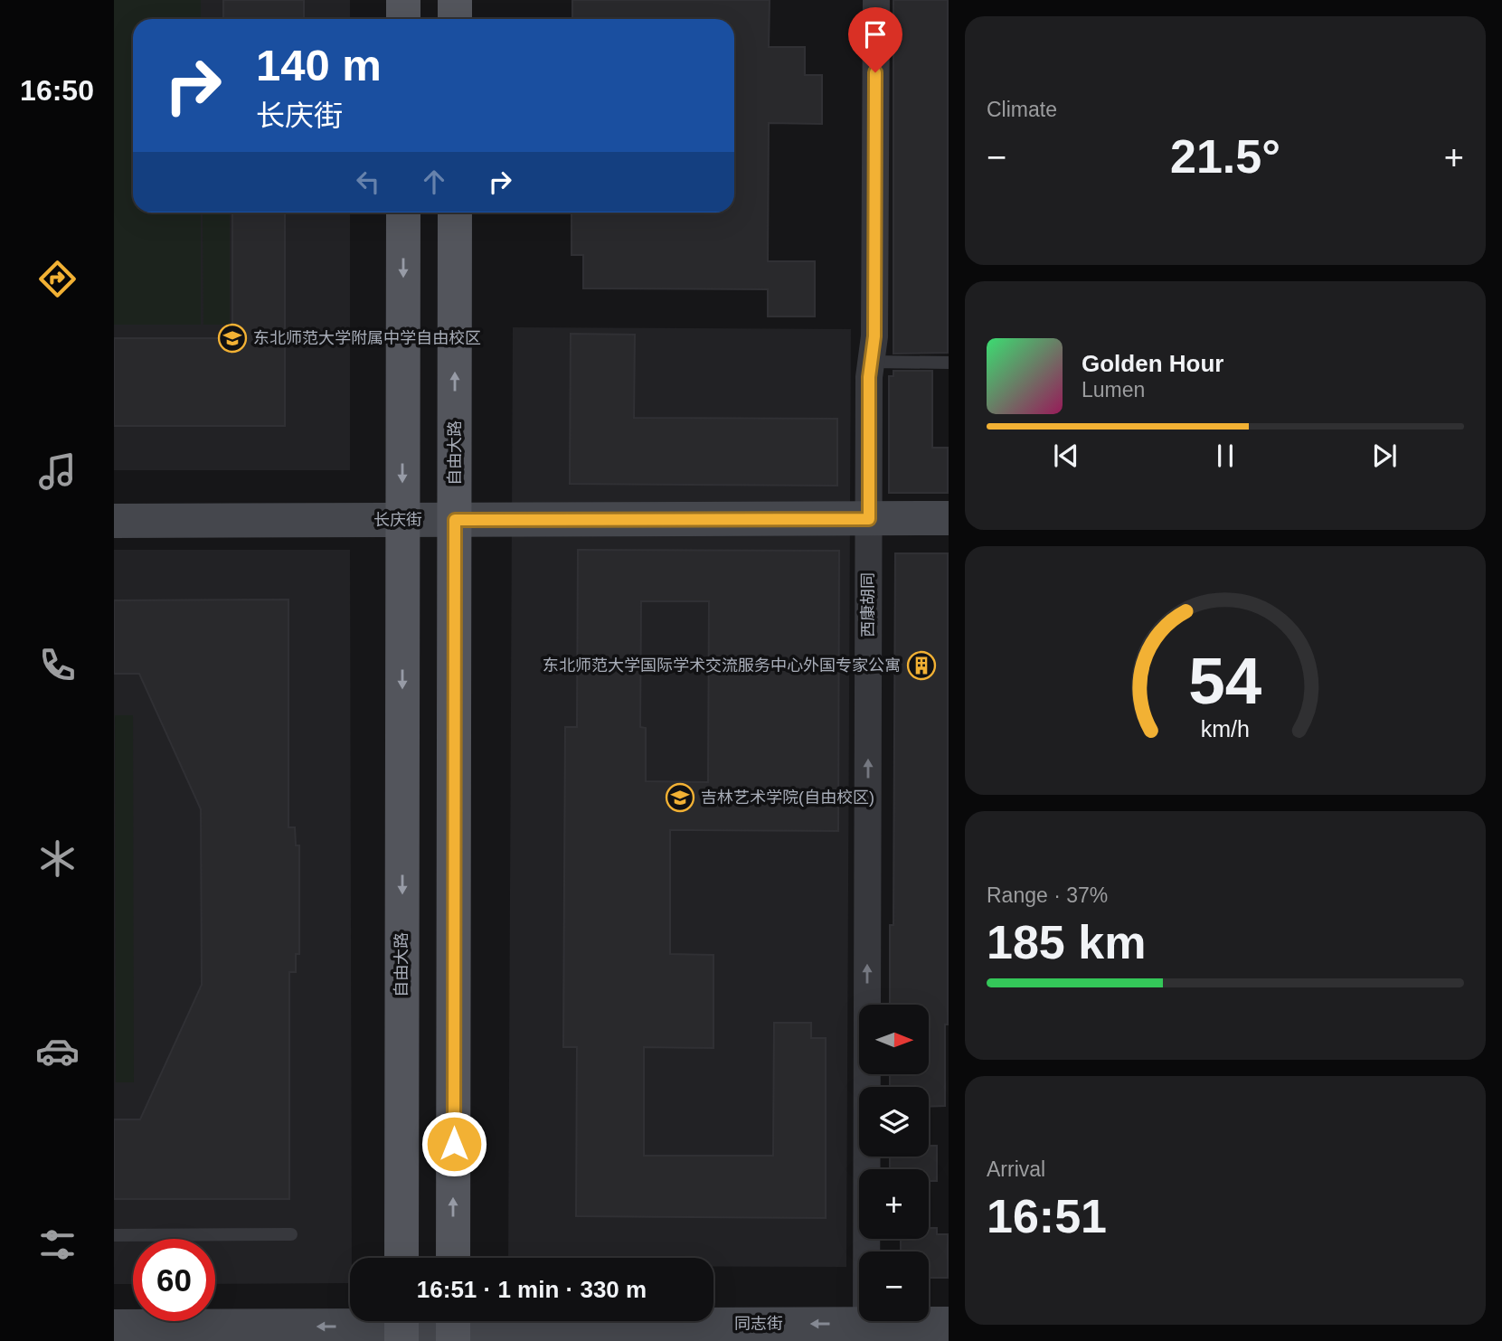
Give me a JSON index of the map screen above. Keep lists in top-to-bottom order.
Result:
{
  "streets": {
    "main road": ["自由大路"],
    "street": ["长庆街", "西康胡同", "同志街"]
  },
  "crossings": [
    ["自由大路", "长庆街"],
    ["长庆街", "西康胡同"],
    ["西康胡同", "同志街"]
  ],
  "one_way": ["西康胡同", "同志街"],
  "places": {
    "school or university": ["东北师范大学附属中学自由校区", "吉林艺术学院(自由校区)"],
    "building": ["东北师范大学国际学术交流服务中心外国专家公寓"]
  },
  "north": "right",
  "page": {
    "tabs": "16:50",
    "tile": [
      "Climate",
      ["Range · 37%", "185 km"],
      ["Arrival", "16:51"]
    ],
    "turn": ["140 m", "长庆街"],
    "heat": ["−", "21.5°", "+"],
    "song": ["Golden Hour", "Lumen"],
    "map_buttons": ["+", "−"],
    "limit": "60",
    "trip": "16:51 · 1 min · 330 m",
    "gauge": ["54", "km/h"]
  }
}
